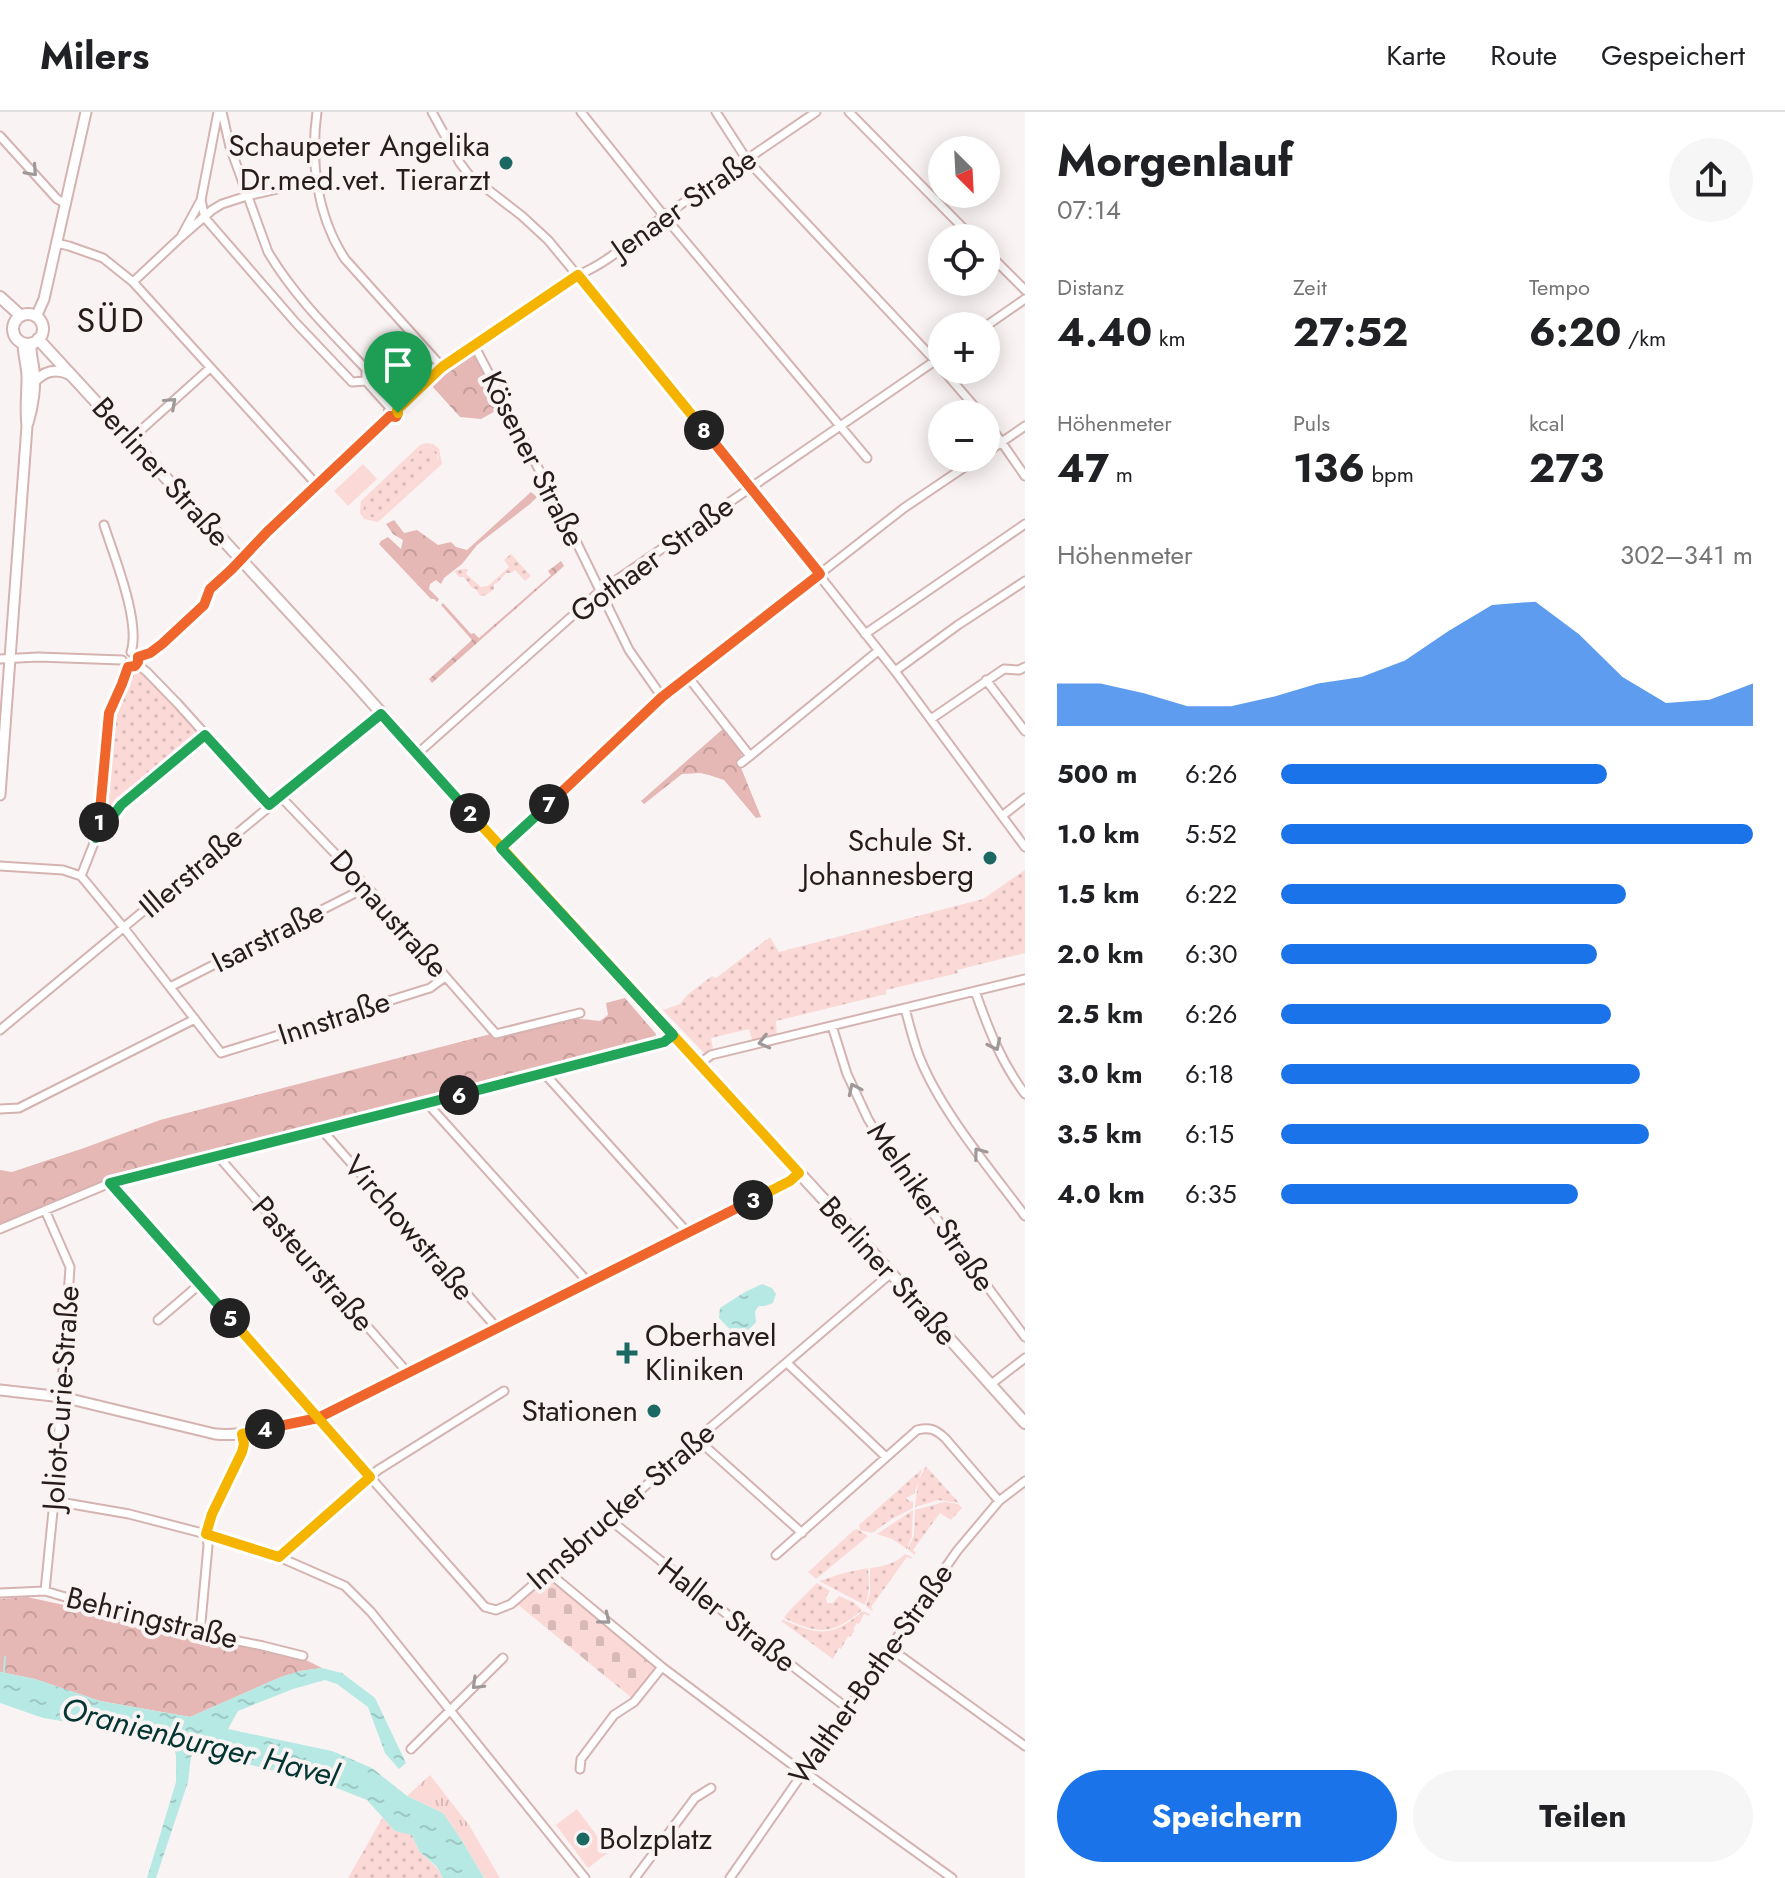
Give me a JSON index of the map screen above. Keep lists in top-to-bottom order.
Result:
{
  "streets": {
    "main road": ["Berliner Straße"],
    "street": [
      "Jenaer Straße",
      "Kösener Straße",
      "Gothaer Straße",
      "Illerstraße",
      "Donaustraße",
      "Isarstraße",
      "Innstraße",
      "Melniker Straße",
      "Virchowstraße",
      "Pasteurstraße",
      "Joliot-Curie-Straße",
      "Innsbrucker Straße",
      "Haller Straße",
      "Behringstraße",
      "Walther-Bothe-Straße"
    ]
  },
  "crossings": [
    ["Jenaer Straße", "Kösener Straße"],
    ["Jenaer Straße", "Berliner Straße"],
    ["Kösener Straße", "Gothaer Straße"],
    ["Berliner Straße", "Gothaer Straße"],
    ["Berliner Straße", "Illerstraße"],
    ["Berliner Straße", "Innsbrucker Straße"],
    ["Illerstraße", "Donaustraße"],
    ["Donaustraße", "Isarstraße"],
    ["Donaustraße", "Innstraße"],
    ["Joliot-Curie-Straße", "Behringstraße"],
    ["Innsbrucker Straße", "Haller Straße"],
    ["Haller Straße", "Walther-Bothe-Straße"]
  ],
  "one_way": ["Melniker Straße"],
  "districts": ["SÜD"],
  "water": ["Oranienburger Havel"],
  "places": {
    "other": [
      "Schaupeter Angelika Dr.med.vet. Tierarzt",
      "Schule St. Johannesberg",
      "Stationen",
      "Bolzplatz"
    ],
    "health": ["Oberhavel Kliniken"]
  },
  "north": "bottom right",
  "page": {
    "header": "Milers",
    "nav": ["Karte", "Route", "Gespeichert"],
    "heading": ["Morgenlauf", "07:14"],
    "map_buttons": ["+", "−"],
    "stats": [
      ["Distanz", "4.40 km"],
      ["Zeit", "27:52"],
      ["Tempo", "6:20 /km"],
      ["Höhenmeter", "47 m"],
      ["Puls", "136 bpm"],
      ["kcal", "273"]
    ],
    "pins": [
      "8",
      "7",
      "2",
      "1",
      "6",
      "3",
      "5",
      "4"
    ],
    "chart": ["Höhenmeter", "302–341 m"],
    "list": [
      {
        "name": "500 m",
        "note": "6:26"
      },
      {
        "name": "1.0 km",
        "note": "5:52"
      },
      {
        "name": "1.5 km",
        "note": "6:22"
      },
      {
        "name": "2.0 km",
        "note": "6:30"
      },
      {
        "name": "2.5 km",
        "note": "6:26"
      },
      {
        "name": "3.0 km",
        "note": "6:18"
      },
      {
        "name": "3.5 km",
        "note": "6:15"
      },
      {
        "name": "4.0 km",
        "note": "6:35"
      }
    ],
    "buttons": ["Speichern", "Teilen"]
  }
}
